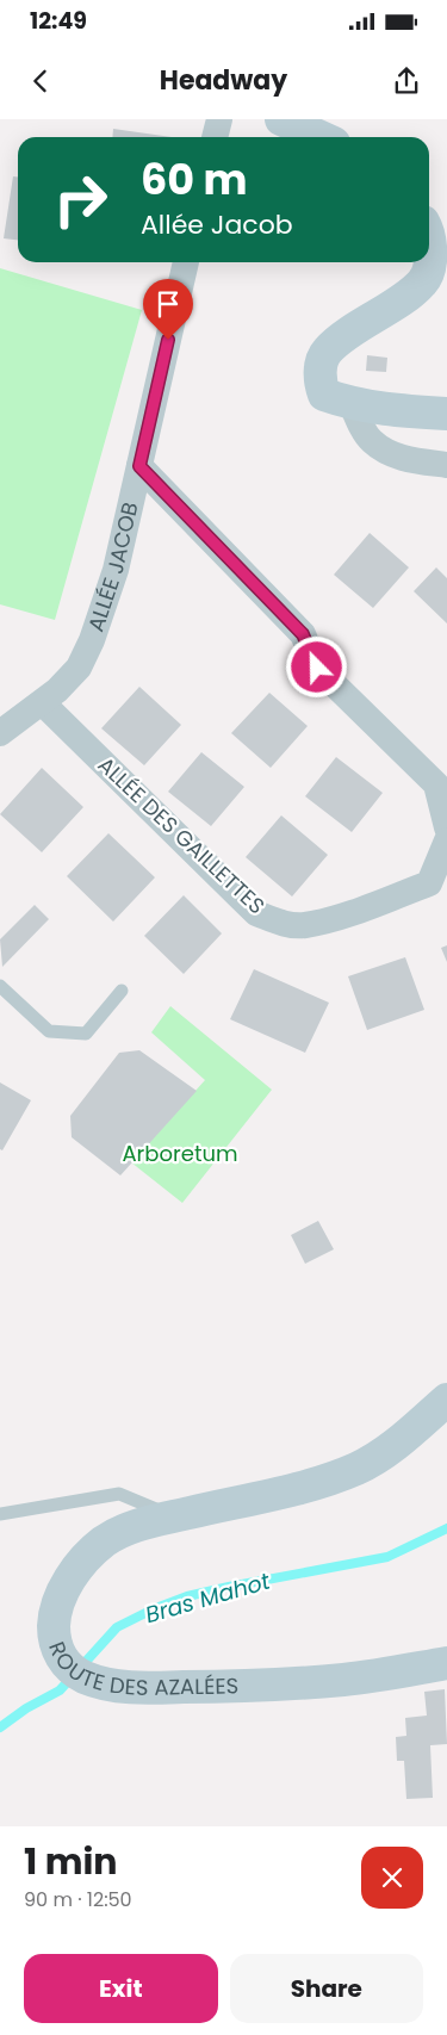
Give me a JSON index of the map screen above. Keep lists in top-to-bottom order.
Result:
{
  "streets": {
    "main road": ["ROUTE DES AZALÉES"],
    "street": ["ALLÉE JACOB", "ALLÉE DES GAILLETTES"]
  },
  "crossings": [
    ["ALLÉE JACOB", "ALLÉE DES GAILLETTES"]
  ],
  "water": ["Bras Mahot"],
  "parks": ["Arboretum"],
  "page": {
    "status": "12:49",
    "header": "Headway",
    "turn": ["60 m", "Allée Jacob"],
    "heading": ["1 min", "90 m · 12:50"],
    "buttons": ["Exit", "Share"]
  }
}
